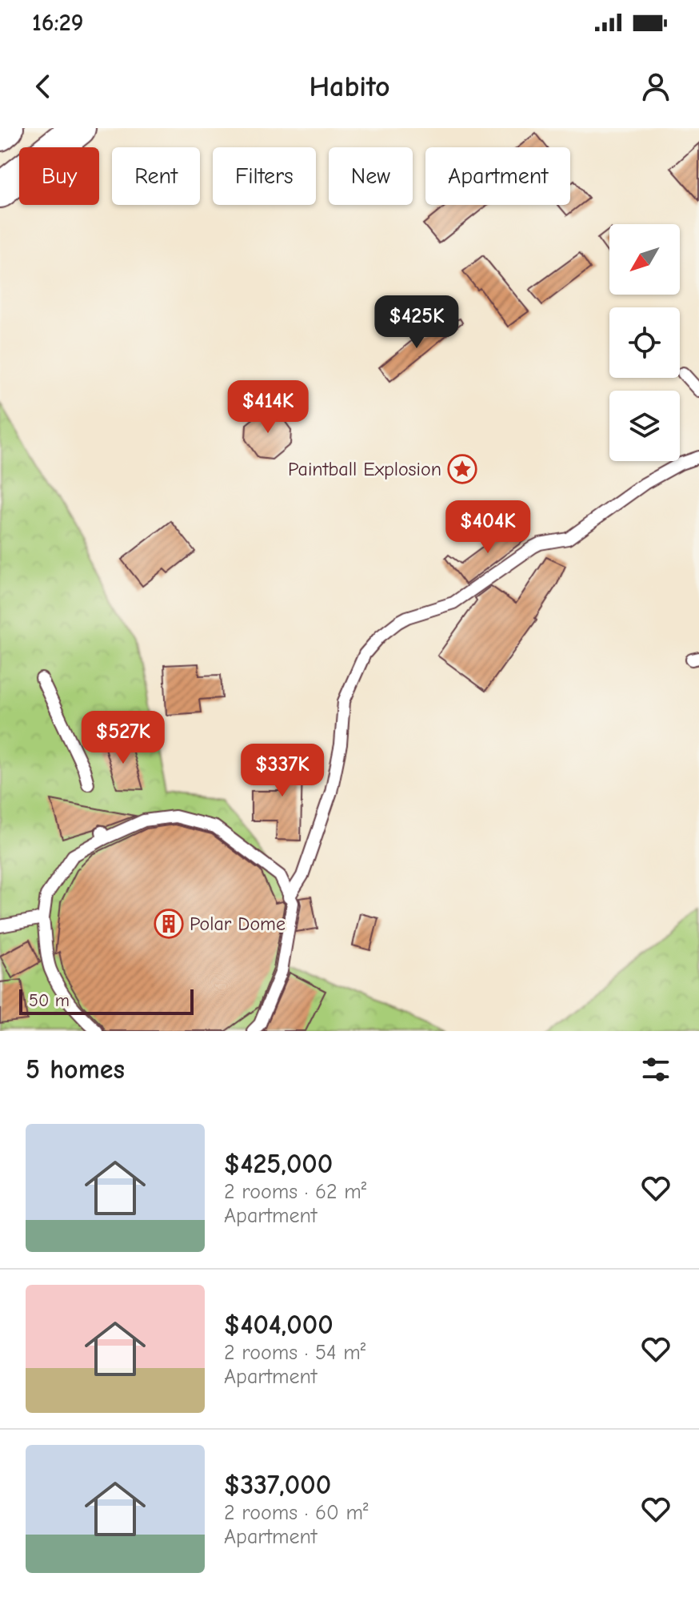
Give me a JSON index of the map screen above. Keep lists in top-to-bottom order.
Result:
{
  "places": {
    "place": ["Paintball Explosion"],
    "building": ["Polar Dome"]
  },
  "scale_bar": "50 m",
  "north": "bottom left",
  "page": {
    "status": "16:29",
    "header": "Habito",
    "chip": [
      "Buy",
      "Rent",
      "Filters",
      "New",
      "Apartment"
    ],
    "price": [
      "$425K",
      "$414K",
      "$404K",
      "$527K",
      "$337K"
    ],
    "scale": "50 m",
    "heading": "5 homes",
    "list": [
      {
        "name": "$425,000",
        "note": "2 rooms · 62 m² · Apartment"
      },
      {
        "name": "$404,000",
        "note": "2 rooms · 54 m² · Apartment"
      },
      {
        "name": "$337,000",
        "note": "2 rooms · 60 m² · Apartment"
      }
    ]
  }
}
